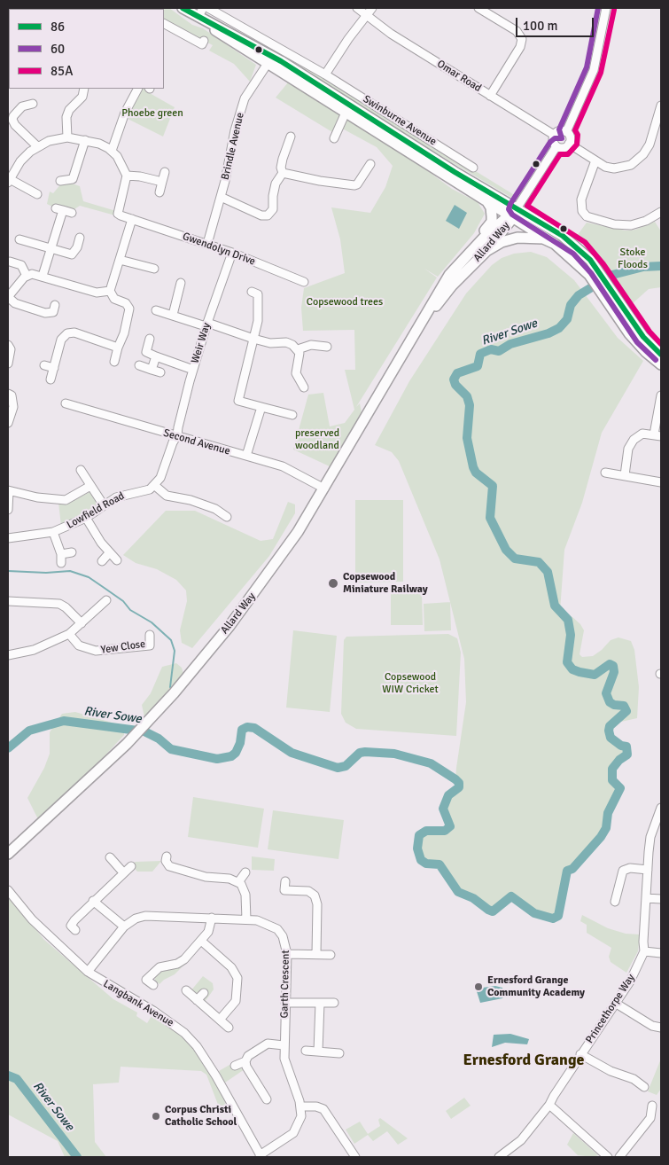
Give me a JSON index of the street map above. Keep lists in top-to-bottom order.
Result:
{
  "streets": {
    "main road": ["Allard Way"],
    "street": [
      "Omar Road",
      "Swinburne Avenue",
      "Brindle Avenue",
      "Gwendolyn Drive",
      "Weir Way",
      "Second Avenue",
      "Lowfield Road",
      "Yew Close",
      "Garth Crescent",
      "Langbank Avenue",
      "Princethorpe Way"
    ]
  },
  "crossings": [
    ["Brindle Avenue", "Gwendolyn Drive"],
    ["Allard Way", "Second Avenue"],
    ["Gwendolyn Drive", "Weir Way"],
    ["Weir Way", "Second Avenue"],
    ["Garth Crescent", "Langbank Avenue"]
  ],
  "districts": ["Ernesford Grange"],
  "water": ["River Sowe"],
  "parks": [
    "Phoebe green",
    "Stoke Floods",
    "Copsewood trees",
    "preserved woodland",
    "Copsewood WIW Cricket"
  ],
  "places": ["Copsewood Miniature Railway", "Ernesford Grange Community Academy", "Corpus Christi Catholic School"],
  "lines": ["transit line 86", "transit line 60", "transit line 85A"],
  "legend": ["86", "60", "85A"],
  "scale_bar": "100 m"
}
